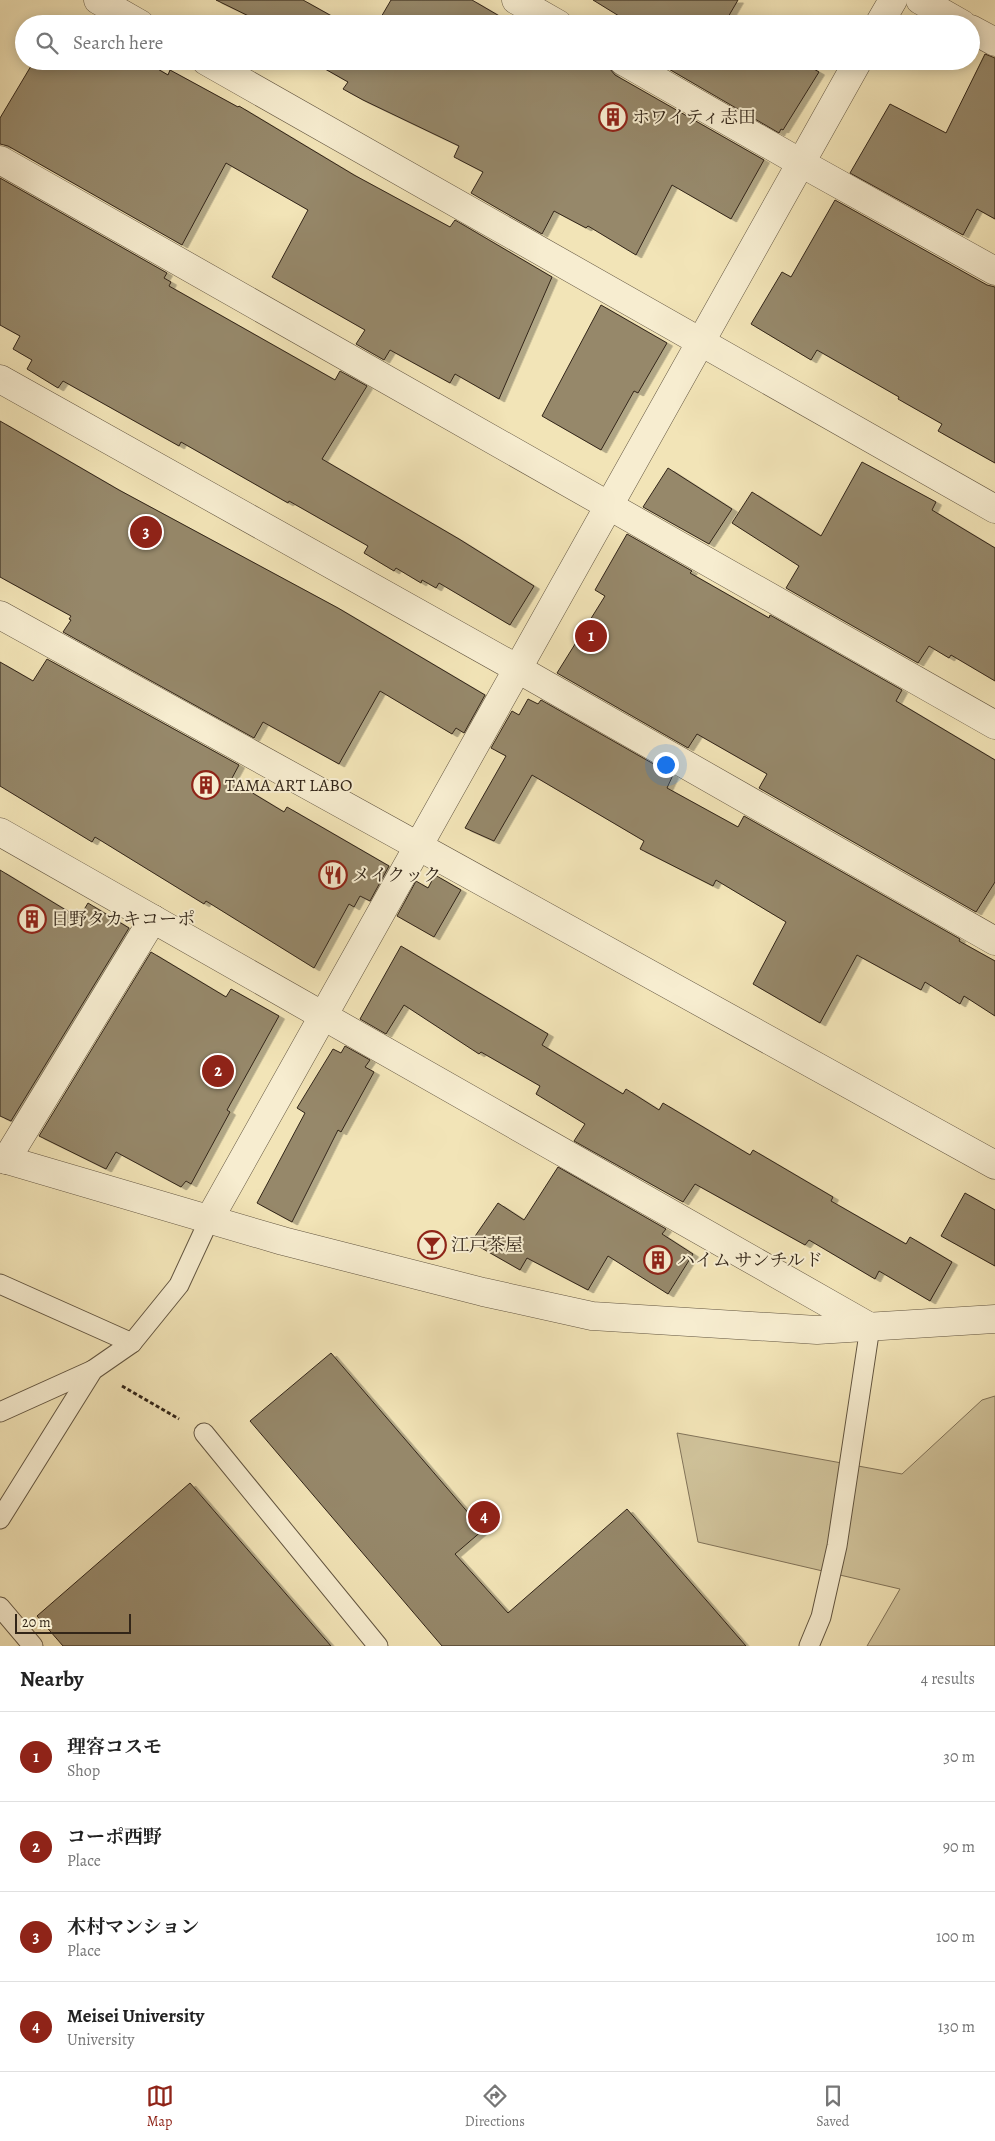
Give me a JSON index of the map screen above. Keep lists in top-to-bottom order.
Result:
{
  "places": {
    "building": [
      "ホワイティ志田",
      "TAMA ART LABO",
      "日野タカキコーポ",
      "ハイム サンチルド"
    ],
    "restaurant": ["メイクック"],
    "bar": ["江戸茶屋"]
  },
  "scale_bar": "20 m",
  "page": {
    "search": "Search here",
    "pins": [
      "3",
      "1",
      "2",
      "4"
    ],
    "scale": "20 m",
    "heading": ["Nearby", "4 results"],
    "list": [
      {
        "mark": "1",
        "name": "理容コスモ",
        "note": "Shop",
        "value": "30 m"
      },
      {
        "mark": "2",
        "name": "コーポ西野",
        "note": "Place",
        "value": "90 m"
      },
      {
        "mark": "3",
        "name": "木村マンション",
        "note": "Place",
        "value": "100 m"
      },
      {
        "mark": "4",
        "name": "Meisei University",
        "note": "University",
        "value": "130 m"
      }
    ],
    "nav": ["Map", "Directions", "Saved"]
  }
}
